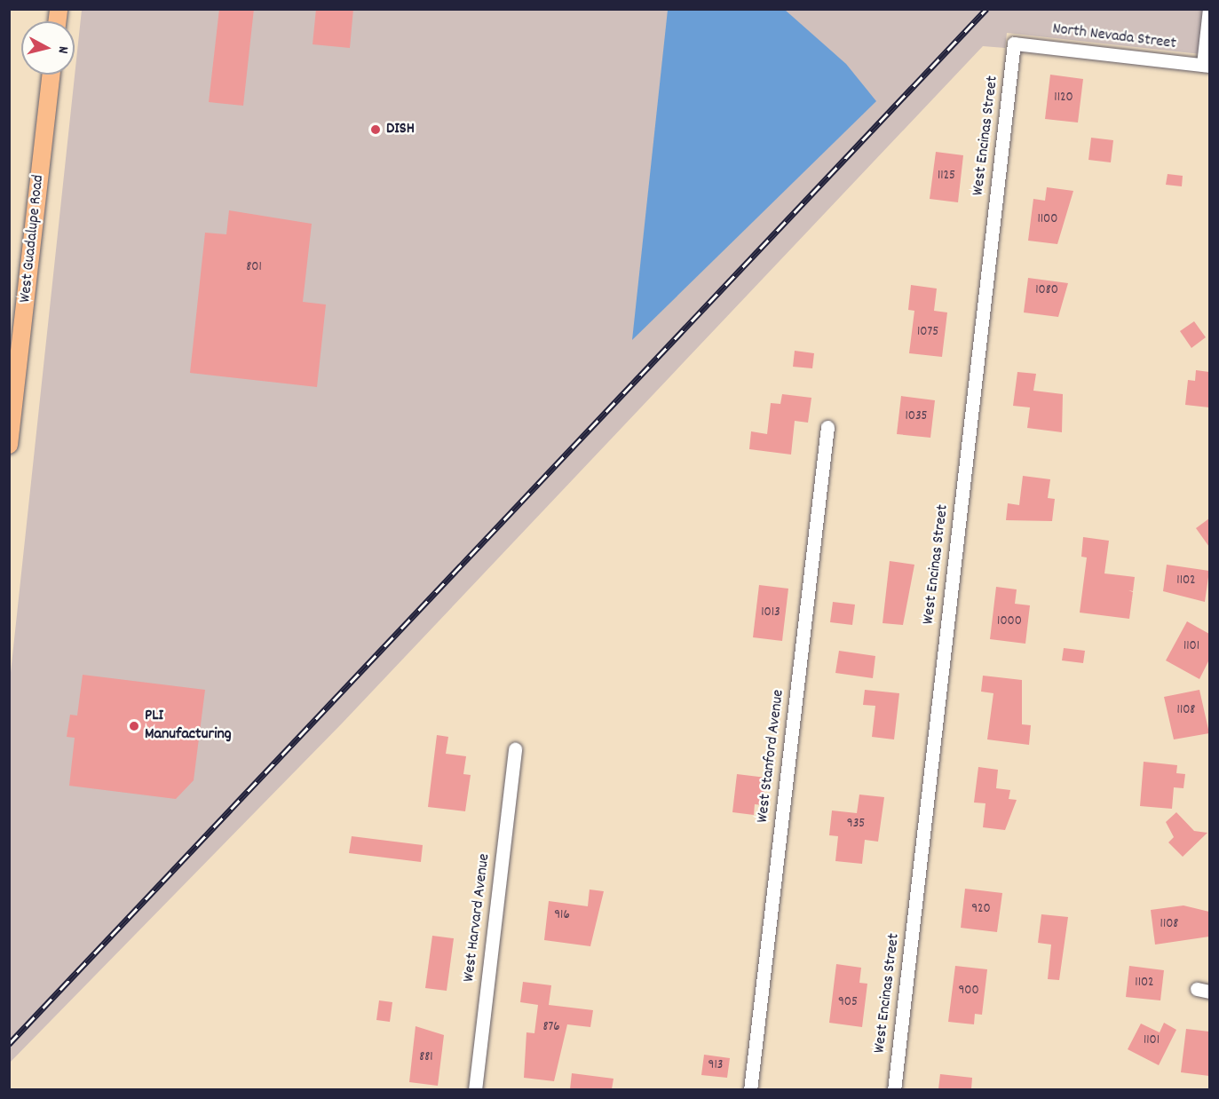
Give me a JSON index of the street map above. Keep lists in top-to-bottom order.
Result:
{
  "streets": {
    "main road": ["West Guadalupe Road"],
    "street": [
      "North Nevada Street",
      "West Encinas Street",
      "West Stanford Avenue",
      "West Harvard Avenue"
    ]
  },
  "crossings": [
    ["North Nevada Street", "West Encinas Street"]
  ],
  "places": ["DISH", "PLI Manufacturing"],
  "house_numbers": [
    "1120",
    "1125",
    "1100",
    "801",
    "1080",
    "1075",
    "1035",
    "1102",
    "1013",
    "1000",
    "1101",
    "1108",
    "935",
    "920",
    "916",
    "1108",
    "1102",
    "900",
    "905",
    "876",
    "1101",
    "881",
    "913"
  ],
  "north": "right"
}
